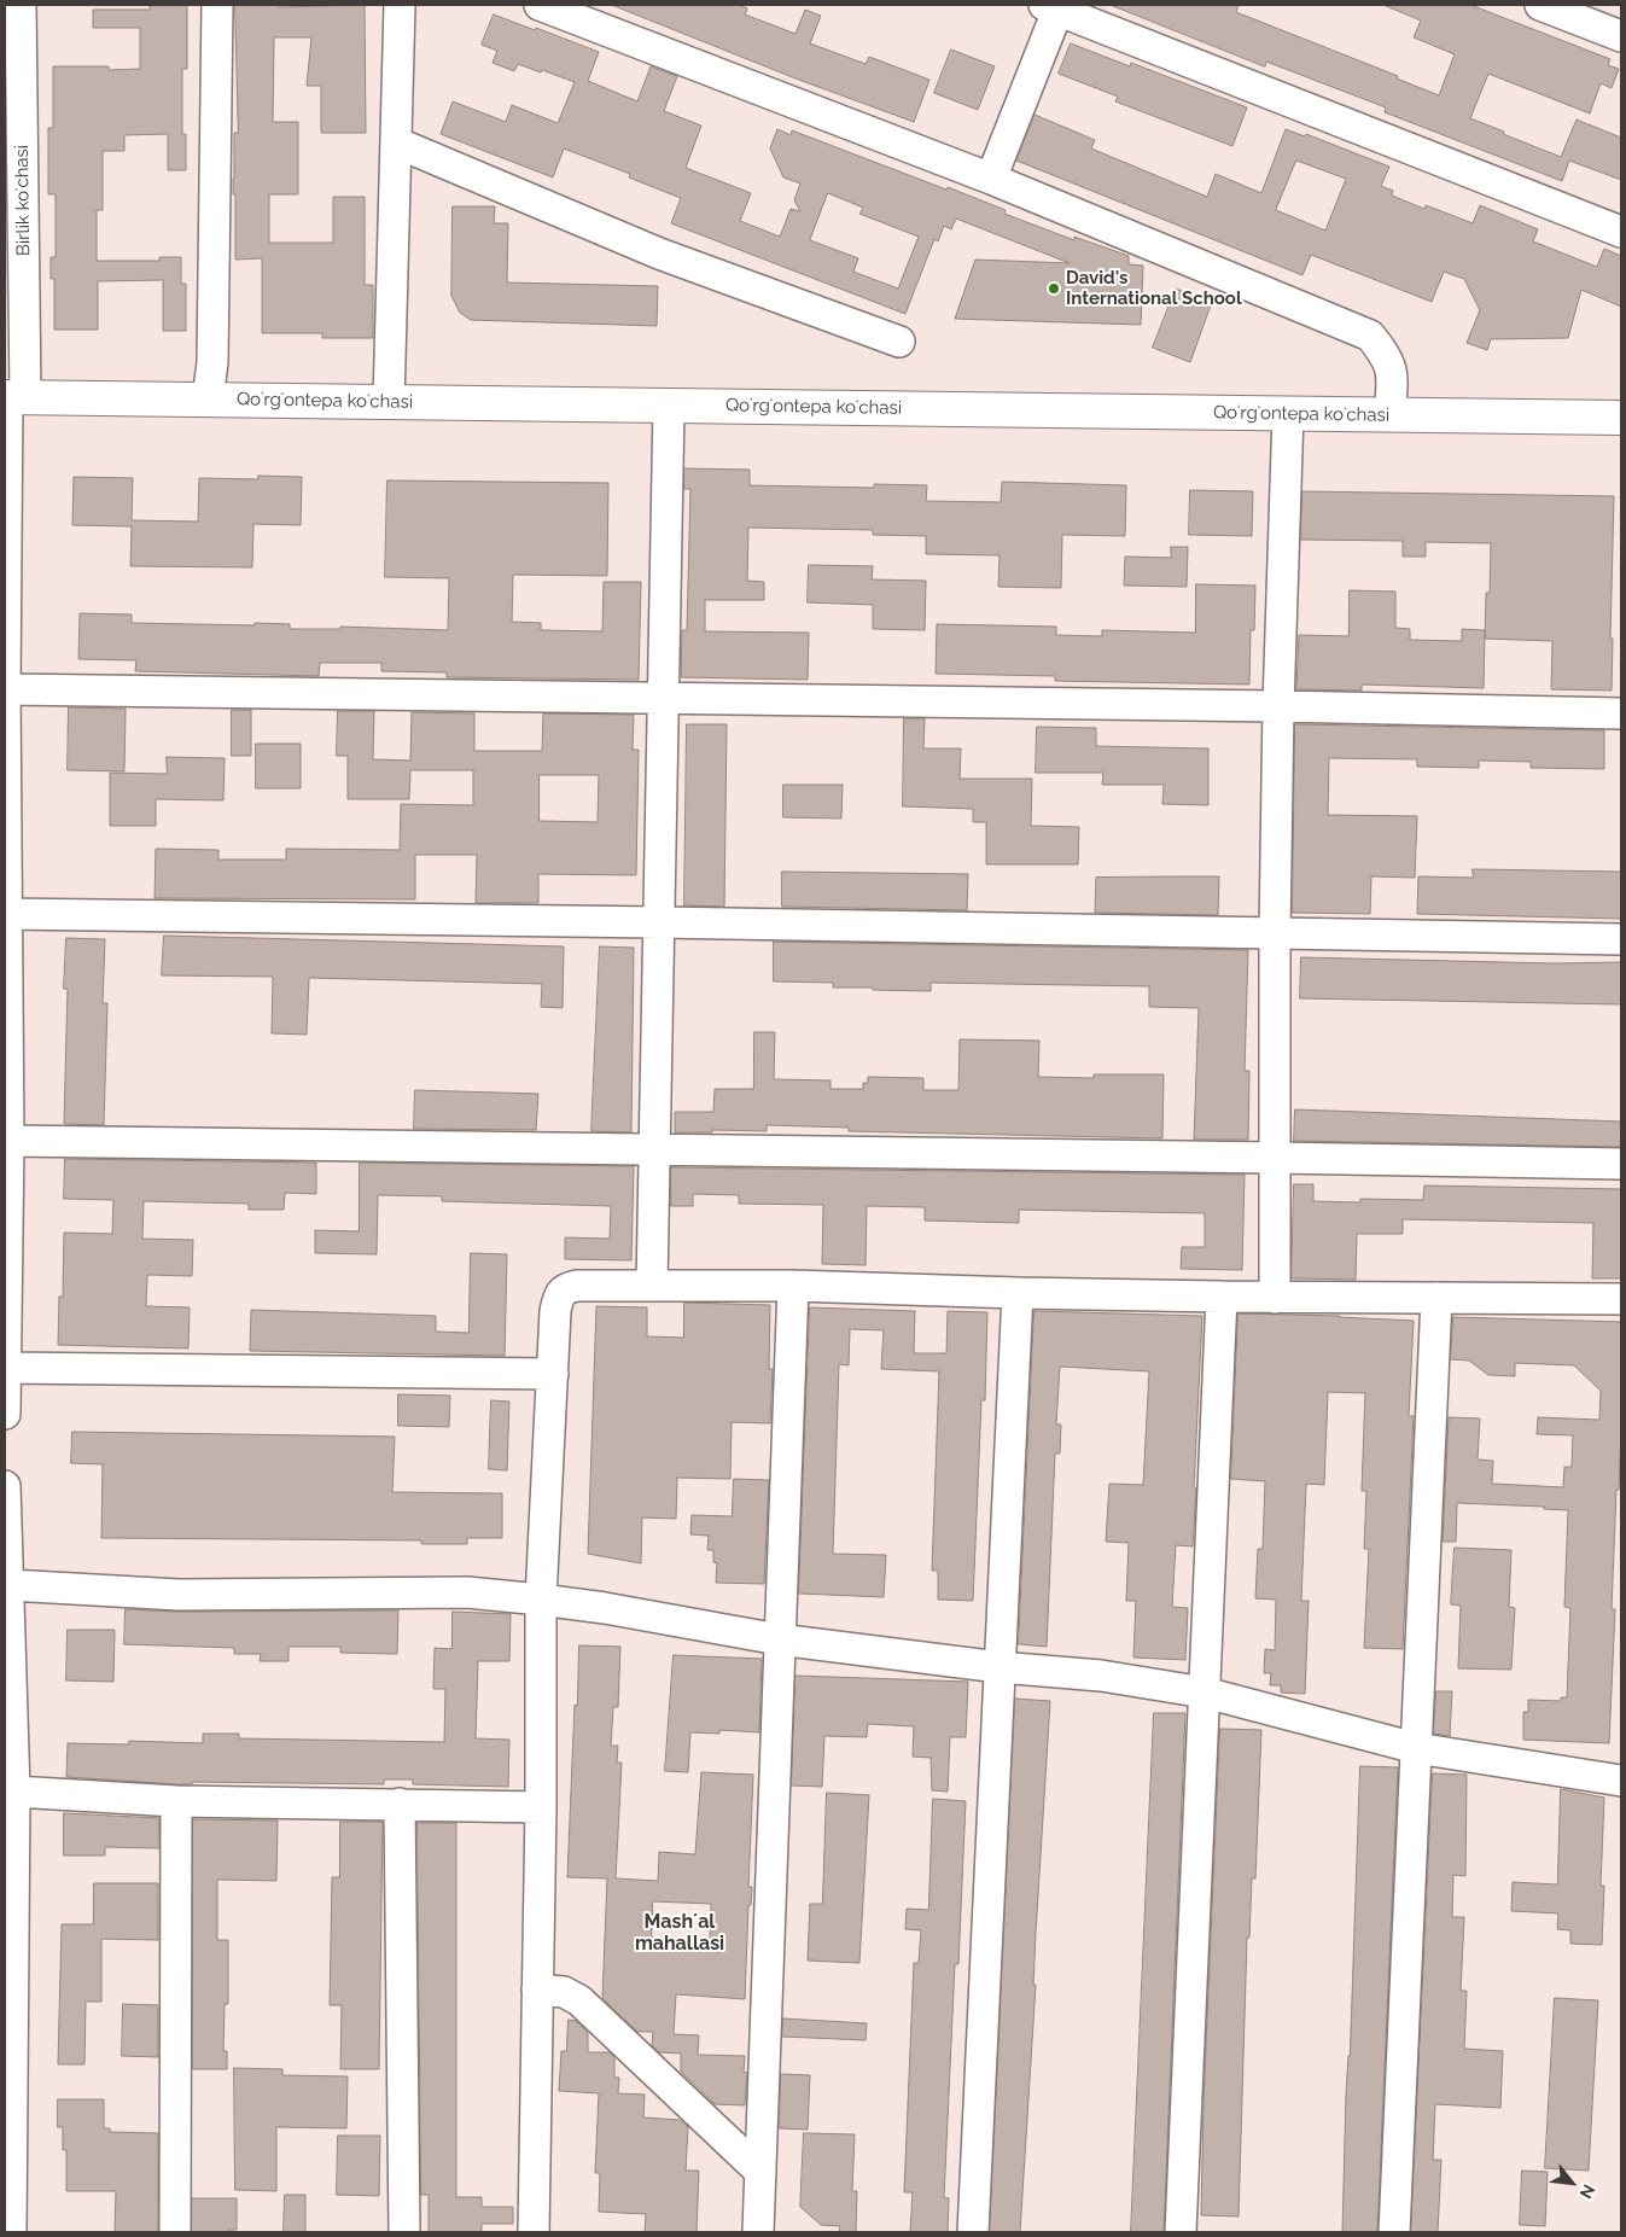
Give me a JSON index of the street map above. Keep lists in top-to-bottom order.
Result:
{
  "streets": {
    "main road": ["Qoʻrgʻontepa koʻchasi"],
    "street": ["Birlik koʻchasi"]
  },
  "crossings": [
    ["Birlik koʻchasi", "Qoʻrgʻontepa koʻchasi"]
  ],
  "districts": ["Mashʼal mahallasi"],
  "places": ["David's International School"],
  "north": "bottom right"
}
